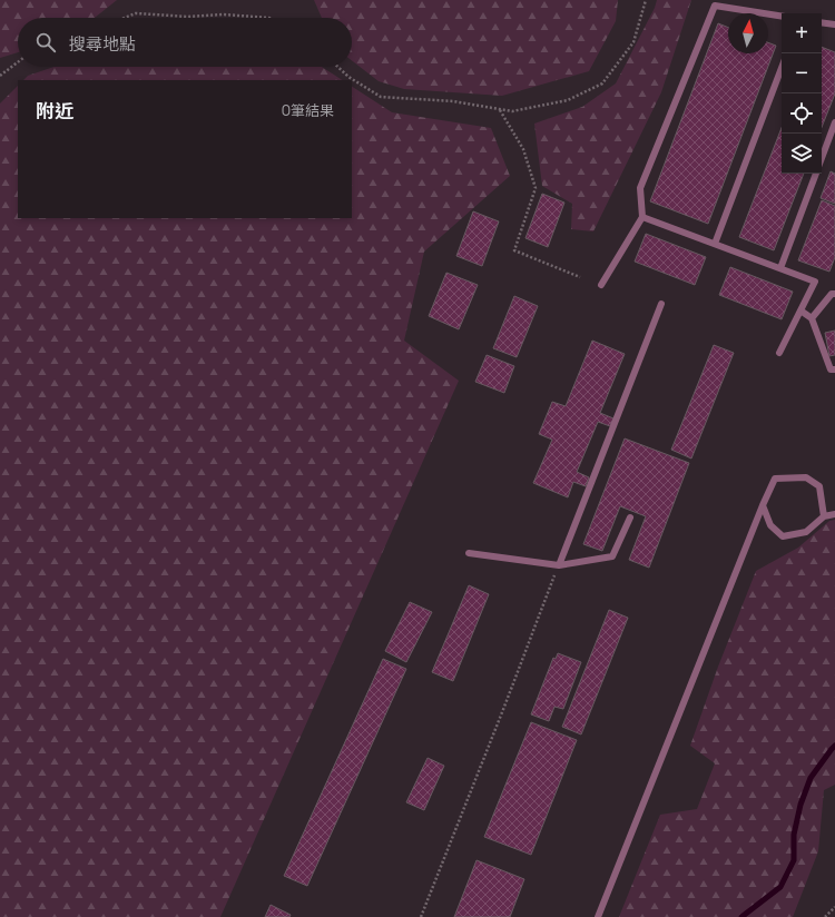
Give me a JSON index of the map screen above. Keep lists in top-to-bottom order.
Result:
{
  "north": "top",
  "page": {
    "map_buttons": ["+", "−"],
    "search": "搜尋地點",
    "heading": ["附近", "0筆結果"]
  }
}
